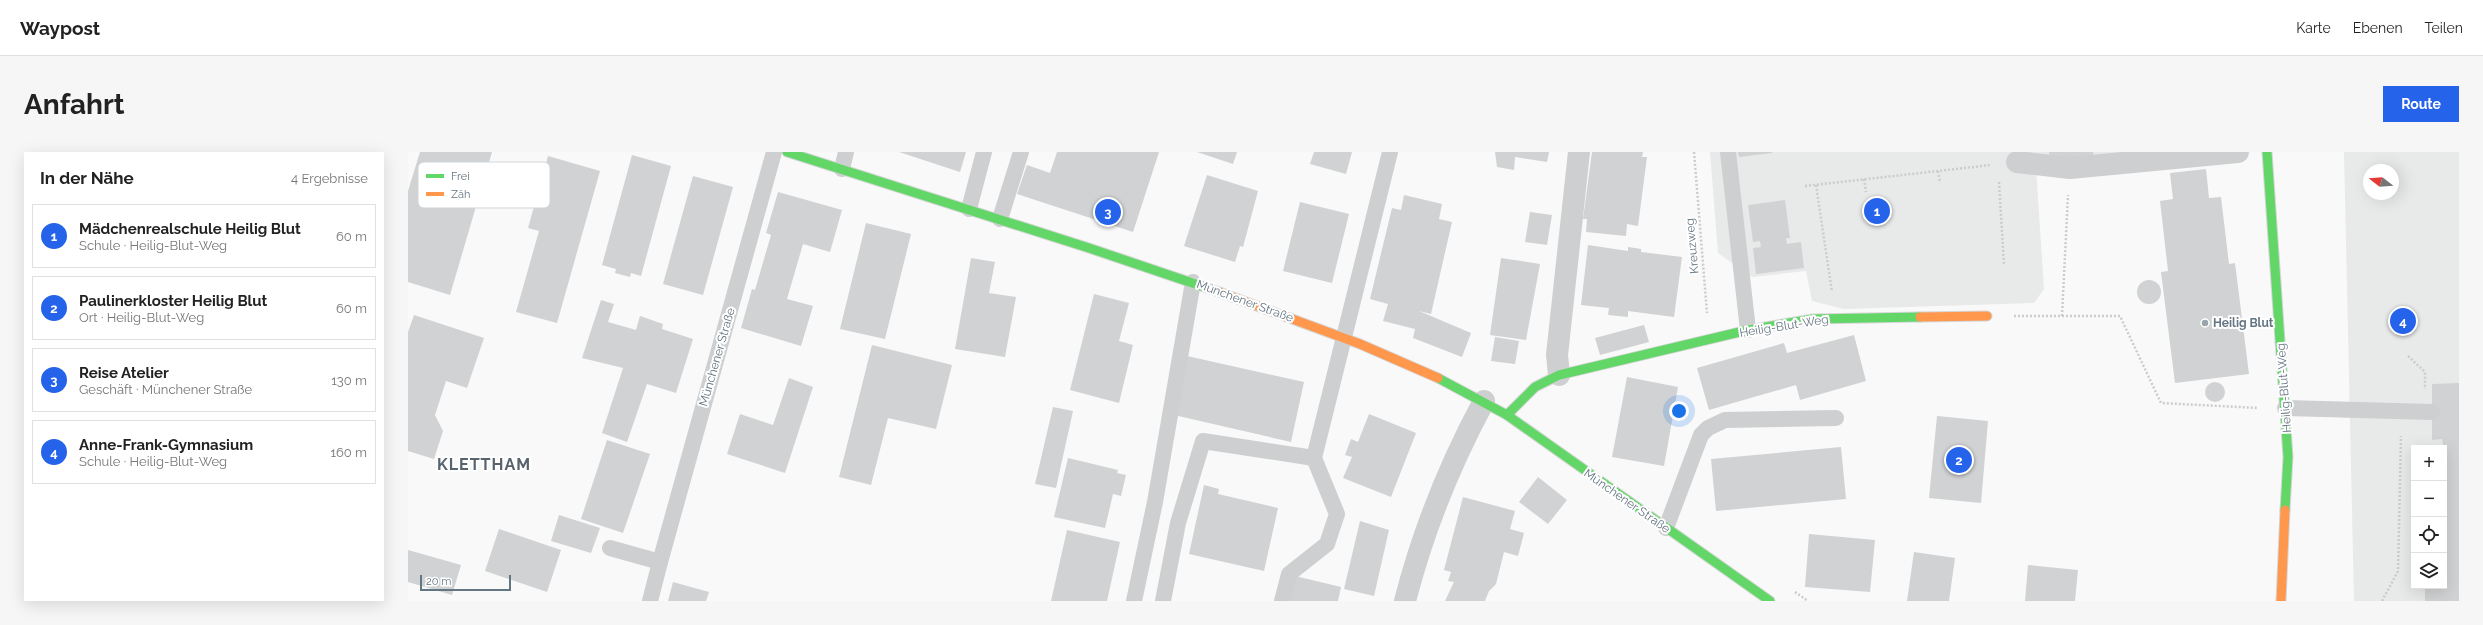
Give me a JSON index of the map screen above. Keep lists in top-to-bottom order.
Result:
{
  "streets": {
    "street": ["Münchener Straße", "Heilig-Blut-Weg"],
    "path": ["Kreuzweg"]
  },
  "crossings": [
    ["Kreuzweg", "Heilig-Blut-Weg"],
    ["Münchener Straße", "Heilig-Blut-Weg"]
  ],
  "districts": ["KLETTHAM"],
  "places": ["Heilig Blut"],
  "legend": ["Frei", "Zäh"],
  "scale_bar": "20 m",
  "north": "left",
  "page": {
    "header": "Waypost",
    "nav": ["Karte", "Ebenen", "Teilen"],
    "buttons": "Route",
    "title": "Anfahrt",
    "heading": ["In der Nähe", "4 Ergebnisse"],
    "pins": [
      "1",
      "3",
      "4",
      "2"
    ],
    "list": [
      {
        "mark": "1",
        "name": "Mädchenrealschule Heilig Blut",
        "note": "Schule · Heilig-Blut-Weg",
        "value": "60 m"
      },
      {
        "mark": "2",
        "name": "Paulinerkloster Heilig Blut",
        "note": "Ort · Heilig-Blut-Weg",
        "value": "60 m"
      },
      {
        "mark": "3",
        "name": "Reise Atelier",
        "note": "Geschäft · Münchener Straße",
        "value": "130 m"
      },
      {
        "mark": "4",
        "name": "Anne-Frank-Gymnasium",
        "note": "Schule · Heilig-Blut-Weg",
        "value": "160 m"
      }
    ],
    "map_buttons": ["+", "−"],
    "scale": "20 m"
  }
}
